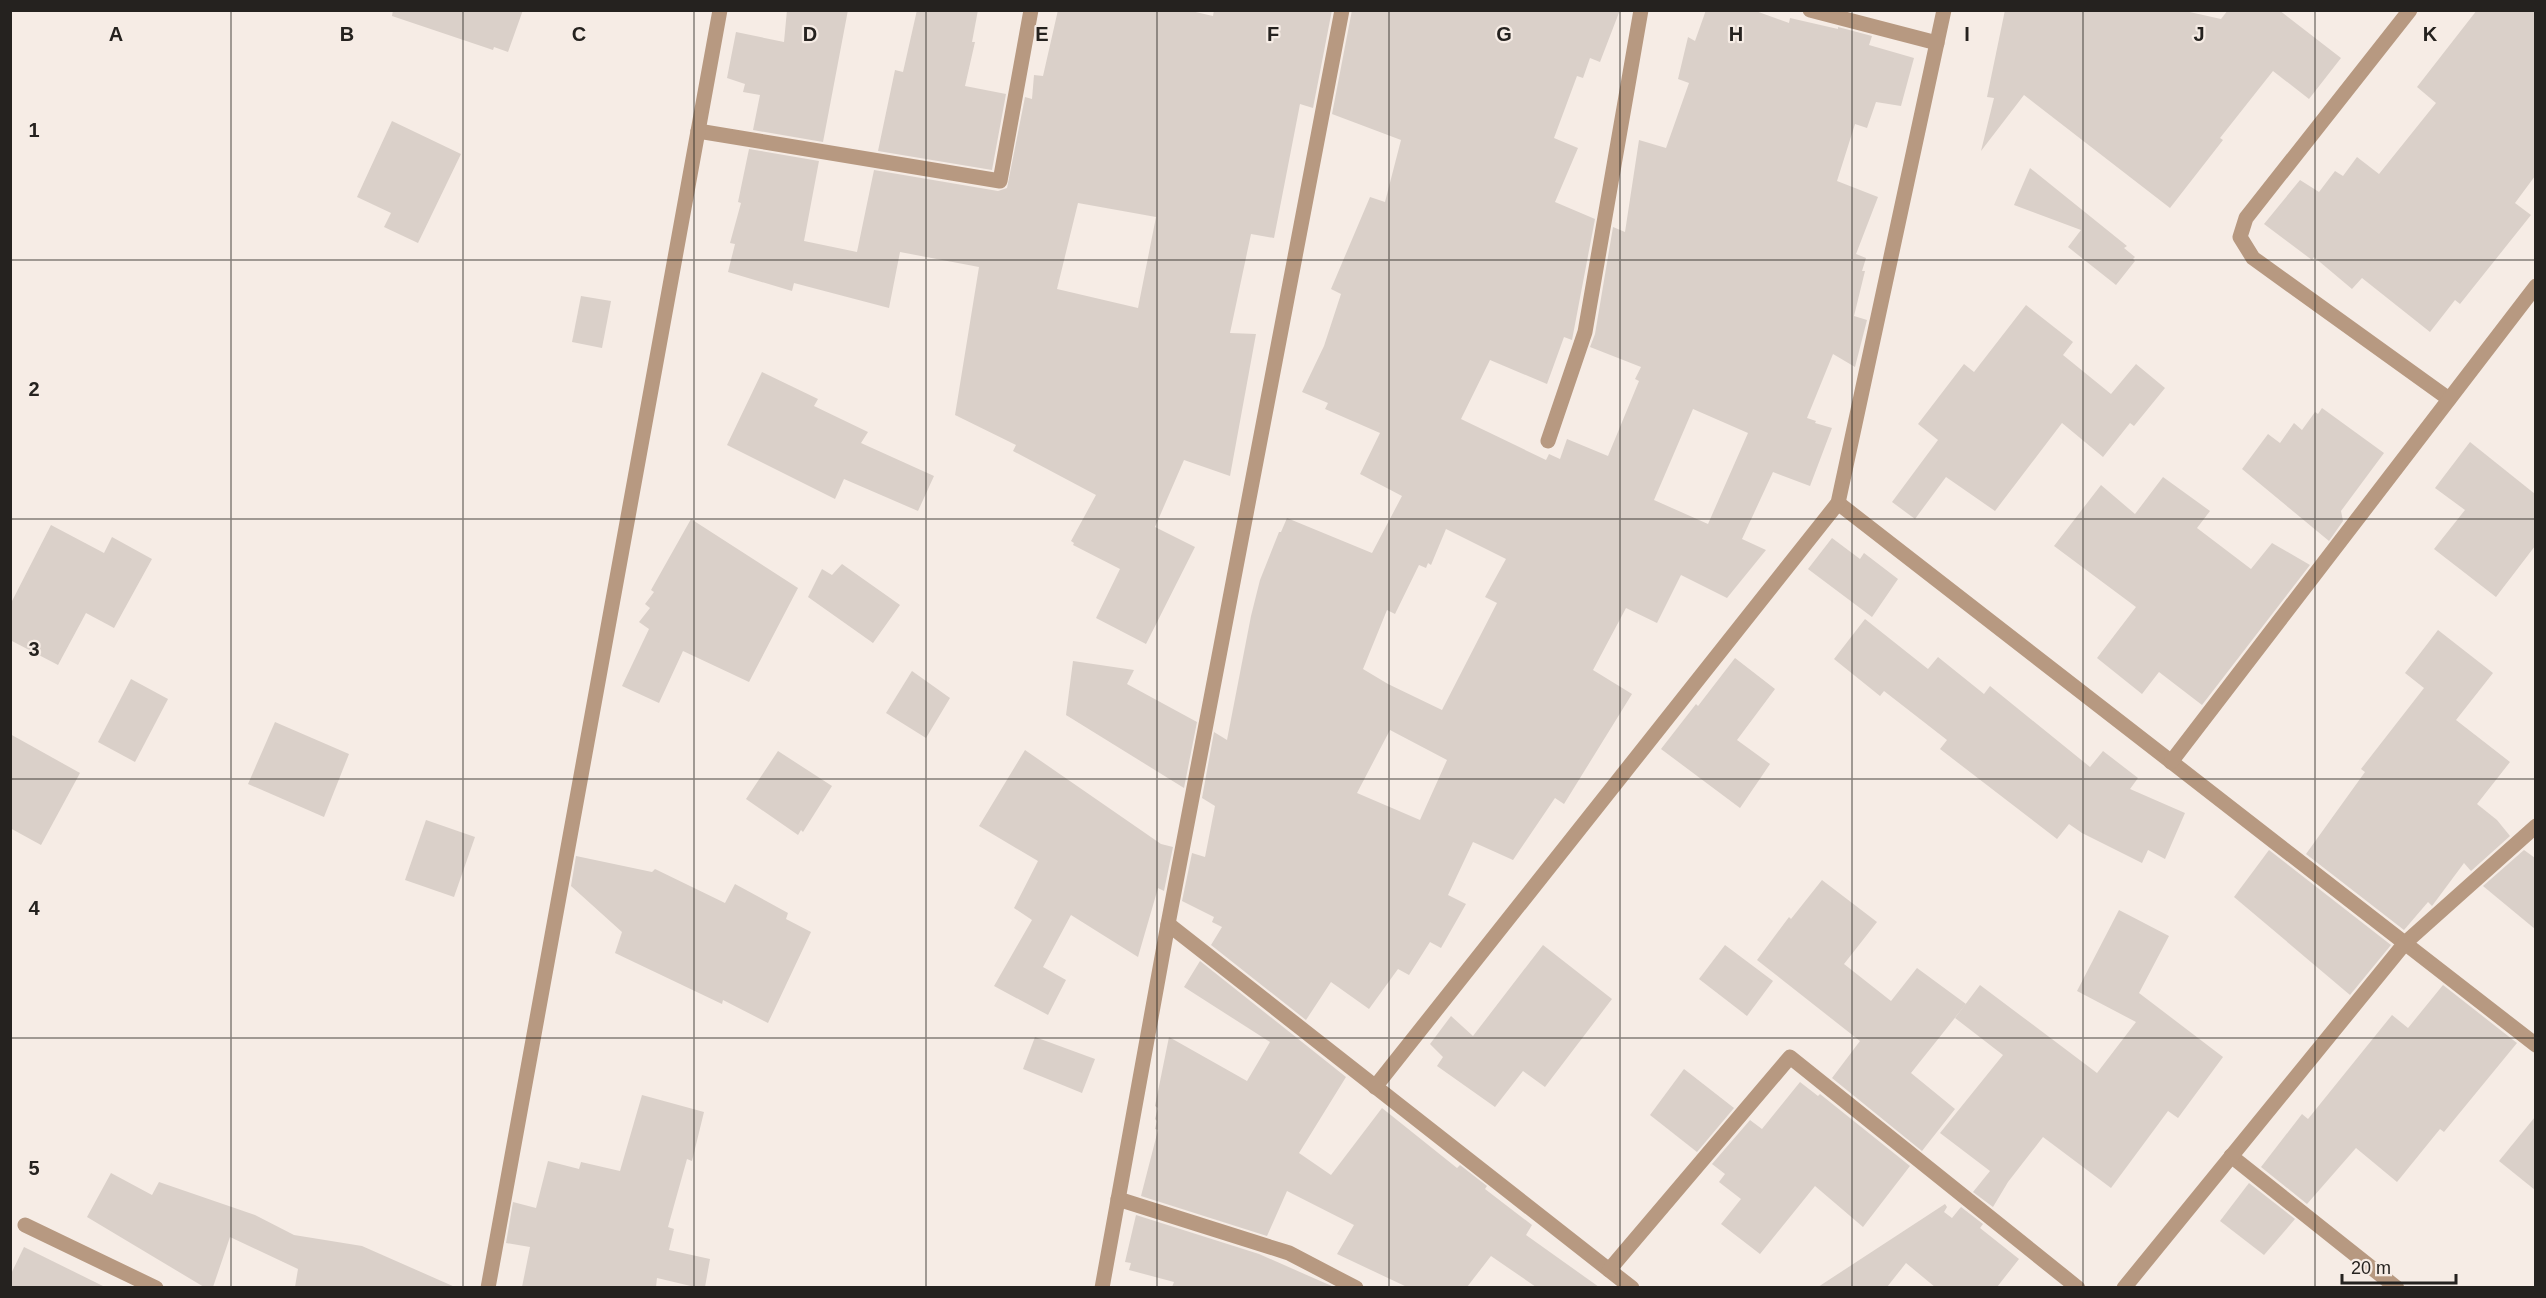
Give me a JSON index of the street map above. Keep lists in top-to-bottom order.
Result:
{
  "scale_bar": "20 m",
  "grid": {
    "columns": [
      "A",
      "B",
      "C",
      "D",
      "E",
      "F",
      "G",
      "H",
      "I",
      "J",
      "K"
    ],
    "rows": [
      "1",
      "2",
      "3",
      "4",
      "5"
    ]
  }
}
